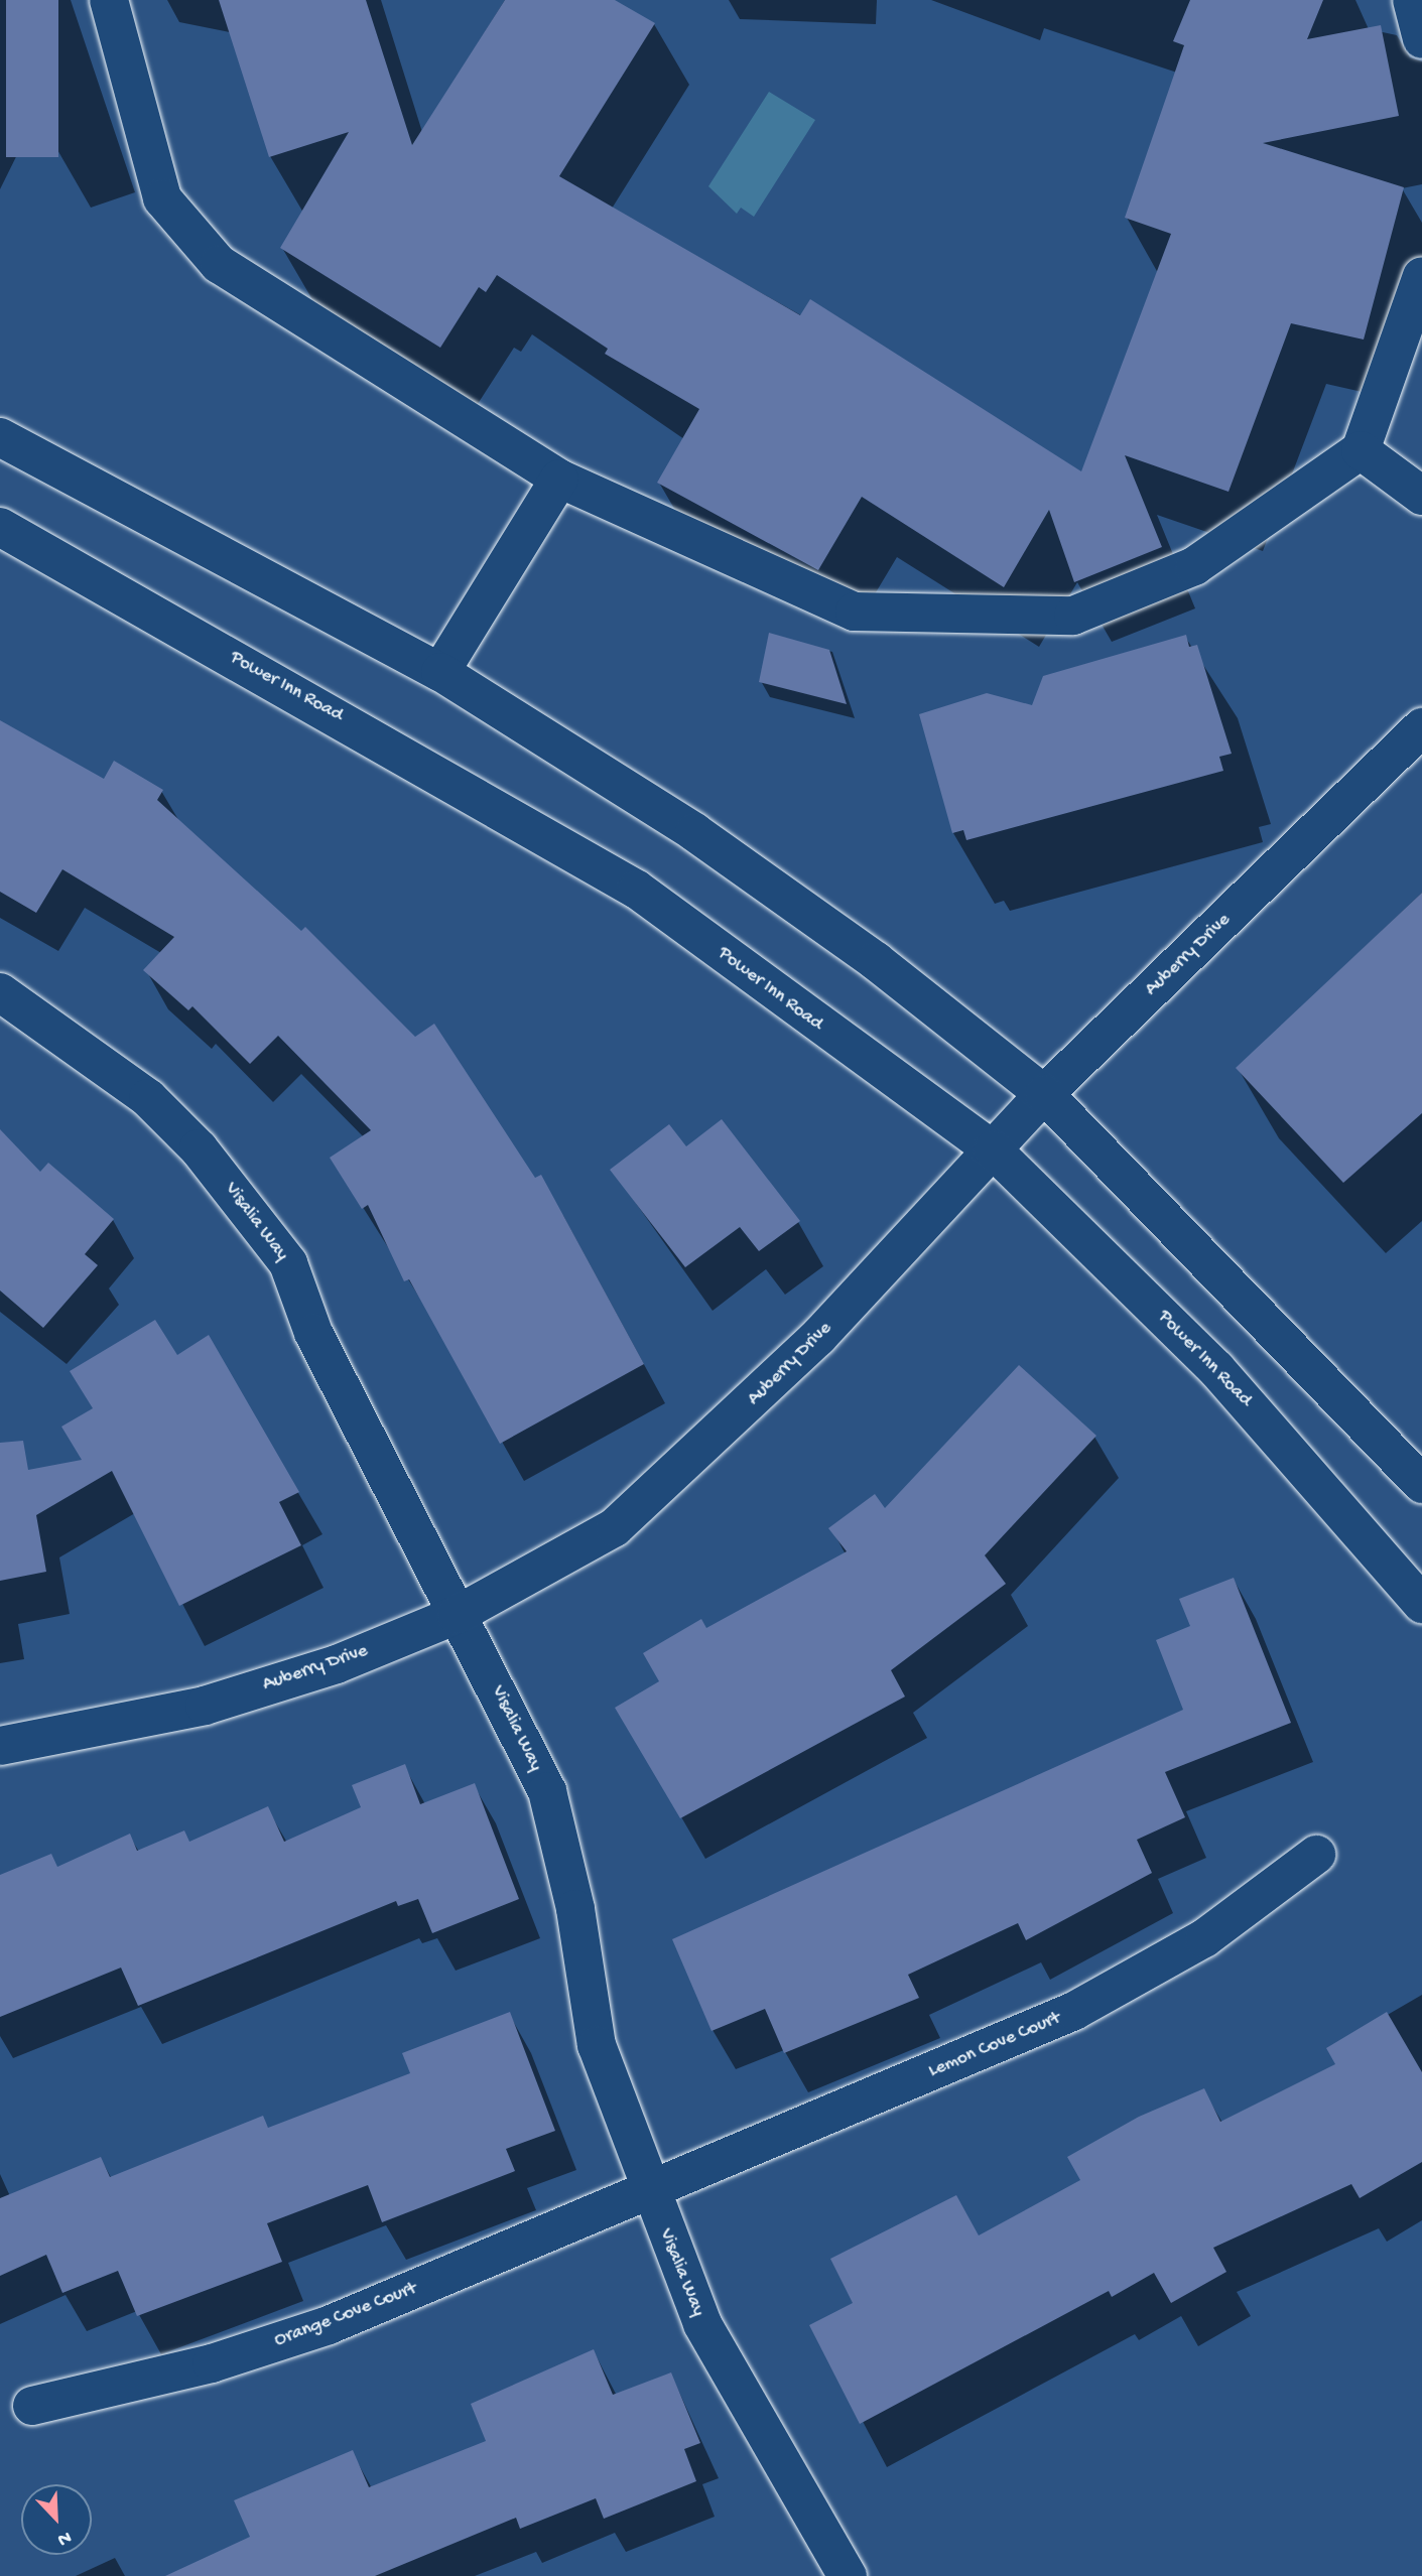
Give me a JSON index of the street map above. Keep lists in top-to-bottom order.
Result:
{
  "streets": {
    "street": [
      "Power Inn Road",
      "Auberry Drive",
      "Visalia Way",
      "Lemon Cove Court",
      "Orange Cove Court"
    ]
  },
  "crossings": [
    ["Power Inn Road", "Auberry Drive"],
    ["Auberry Drive", "Visalia Way"],
    ["Visalia Way", "Lemon Cove Court"],
    ["Visalia Way", "Orange Cove Court"],
    ["Lemon Cove Court", "Orange Cove Court"]
  ],
  "north": "bottom right"
}
